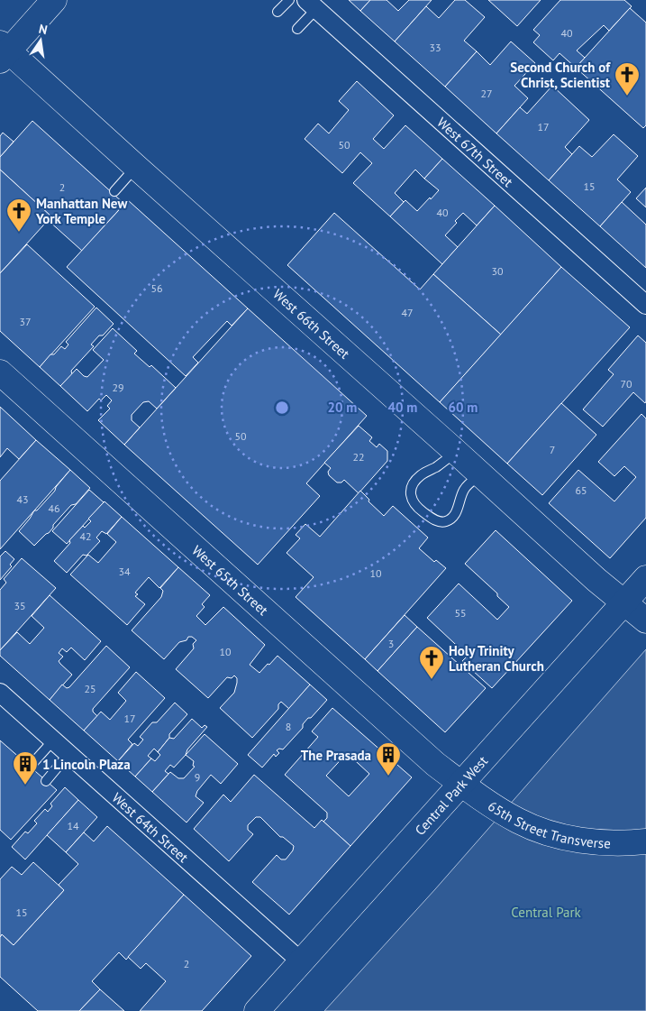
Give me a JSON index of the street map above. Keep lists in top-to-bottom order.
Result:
{
  "streets": {
    "main road": [
      "West 66th Street",
      "West 65th Street",
      "Central Park West",
      "65th Street Transverse"
    ],
    "street": ["West 67th Street", "West 64th Street"]
  },
  "crossings": [
    ["West 66th Street", "Central Park West"],
    ["West 65th Street", "Central Park West"],
    ["West 65th Street", "65th Street Transverse"],
    ["Central Park West", "65th Street Transverse"],
    ["Central Park West", "West 64th Street"]
  ],
  "parks": ["Central Park"],
  "places": {
    "church": ["Second Church of Christ, Scientist", "Manhattan New York Temple", "Holy Trinity Lutheran Church"],
    "building": ["The Prasada", "1 Lincoln Plaza"]
  },
  "house_numbers": [
    "40",
    "33",
    "27",
    "17",
    "50",
    "15",
    "2",
    "40",
    "30",
    "56",
    "47",
    "37",
    "70",
    "29",
    "50",
    "7",
    "22",
    "65",
    "43",
    "46",
    "42",
    "34",
    "10",
    "35",
    "55",
    "3",
    "10",
    "25",
    "17",
    "8",
    "9",
    "14",
    "15",
    "2"
  ],
  "north": "top",
  "rings": ["20 m", "40 m", "60 m"]
}
